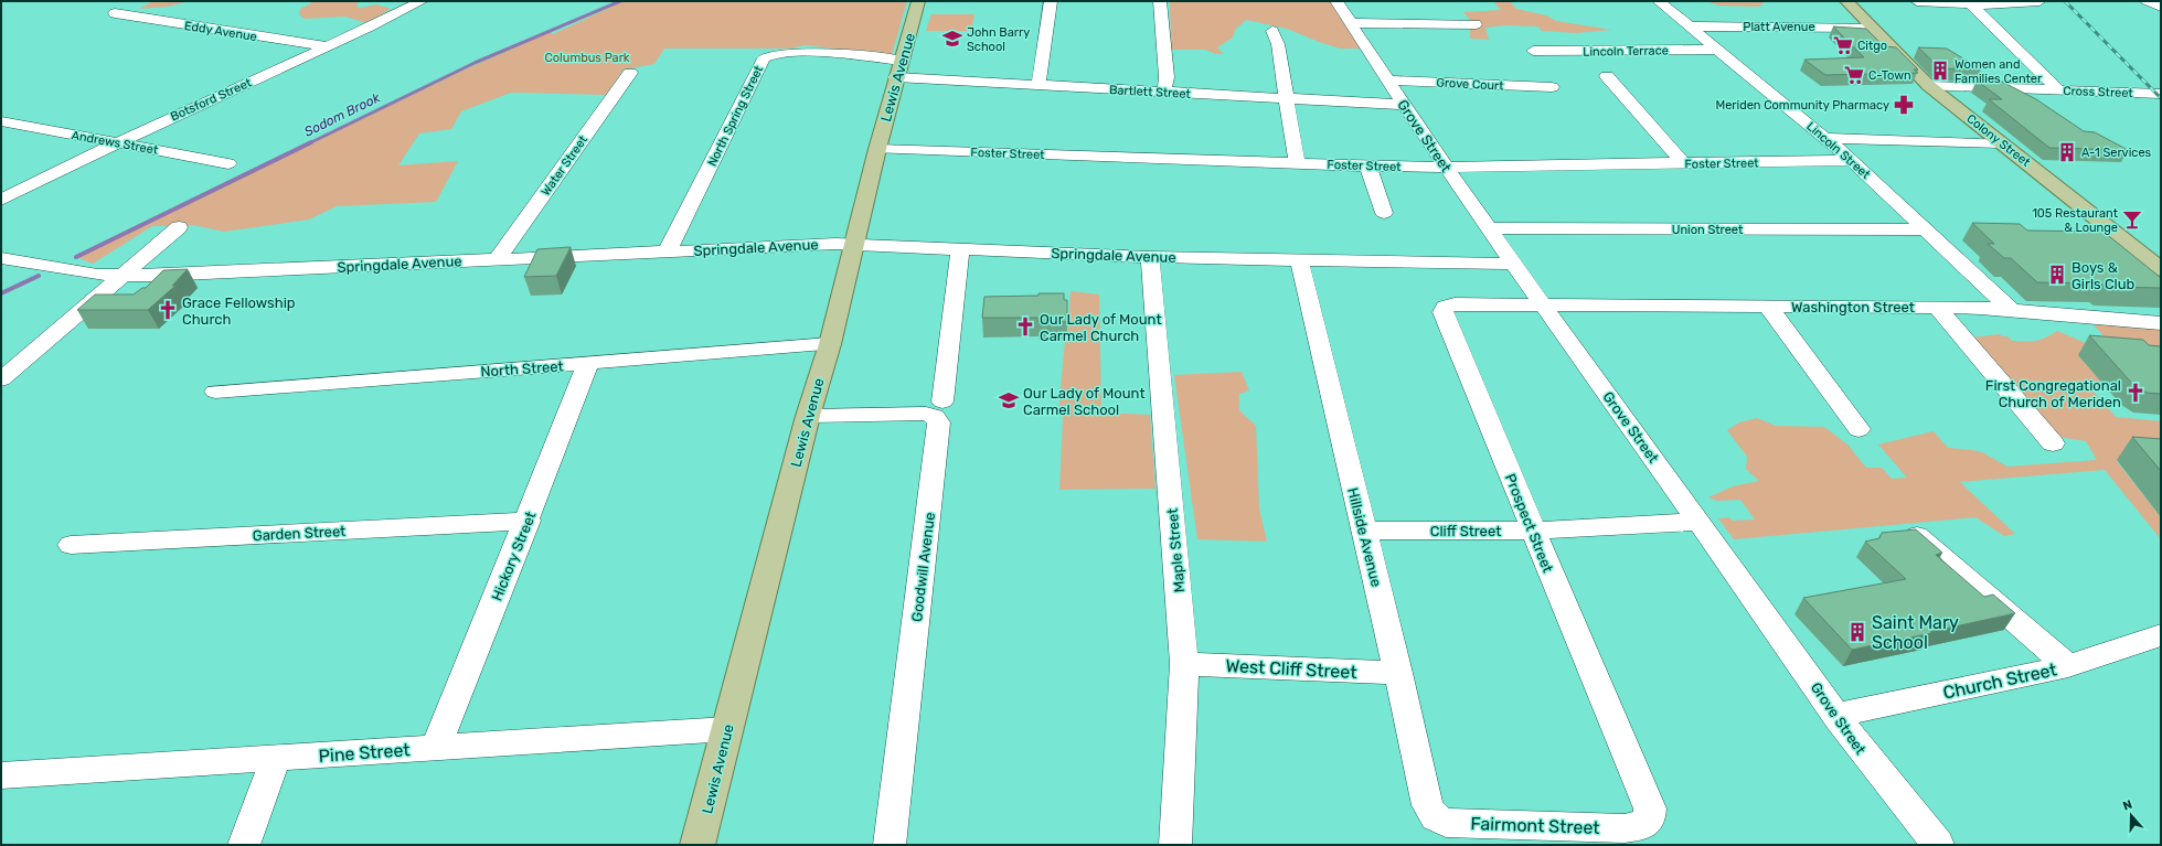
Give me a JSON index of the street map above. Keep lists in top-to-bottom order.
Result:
{
  "streets": {
    "main road": ["Lewis Avenue", "Colony Street"],
    "street": [
      "Platt Avenue",
      "Eddy Avenue",
      "Lincoln Terrace",
      "Grove Court",
      "Bartlett Street",
      "Cross Street",
      "Botsford Street",
      "North Spring Street",
      "Grove Street",
      "Andrews Street",
      "Lincoln Street",
      "Foster Street",
      "Water Street",
      "Union Street",
      "Springdale Avenue",
      "Washington Street",
      "North Street",
      "Prospect Street",
      "Cliff Street",
      "Garden Street",
      "Hillside Avenue",
      "Maple Street",
      "Hickory Street",
      "Goodwill Avenue",
      "West Cliff Street",
      "Church Street",
      "Pine Street",
      "Fairmont Street"
    ]
  },
  "crossings": [
    ["Platt Avenue", "Colony Street"],
    ["Platt Avenue", "Lincoln Street"],
    ["Eddy Avenue", "Botsford Street"],
    ["Lincoln Terrace", "Lincoln Street"],
    ["Lewis Avenue", "Bartlett Street"],
    ["Lewis Avenue", "North Spring Street"],
    ["Lewis Avenue", "Foster Street"],
    ["Lewis Avenue", "Springdale Avenue"],
    ["Lewis Avenue", "North Street"],
    ["Lewis Avenue", "Pine Street"],
    ["Grove Court", "Grove Street"],
    ["Bartlett Street", "Grove Street"],
    ["Cross Street", "Colony Street"],
    ["Botsford Street", "Andrews Street"],
    ["North Spring Street", "Springdale Avenue"],
    ["Grove Street", "Foster Street"],
    ["Grove Street", "Union Street"],
    ["Grove Street", "Springdale Avenue"],
    ["Grove Street", "Washington Street"],
    ["Grove Street", "Prospect Street"],
    ["Grove Street", "Cliff Street"],
    ["Grove Street", "Church Street"],
    ["Lincoln Street", "Foster Street"],
    ["Lincoln Street", "Union Street"],
    ["Lincoln Street", "Washington Street"],
    ["Water Street", "Springdale Avenue"],
    ["Springdale Avenue", "Hillside Avenue"],
    ["Springdale Avenue", "Maple Street"],
    ["Springdale Avenue", "Goodwill Avenue"],
    ["Washington Street", "Prospect Street"],
    ["North Street", "Hickory Street"],
    ["Prospect Street", "Cliff Street"],
    ["Prospect Street", "Fairmont Street"],
    ["Cliff Street", "Hillside Avenue"],
    ["Garden Street", "Hickory Street"],
    ["Hillside Avenue", "West Cliff Street"],
    ["Hillside Avenue", "Fairmont Street"],
    ["Maple Street", "West Cliff Street"],
    ["Hickory Street", "Pine Street"]
  ],
  "water": ["Sodom Brook"],
  "parks": ["Columbus Park"],
  "places": {
    "school or university": ["John Barry School", "Our Lady of Mount Carmel School"],
    "supermarket": ["Citgo", "C-Town"],
    "building": [
      "Women and Families Center",
      "A-1 Services",
      "Boys & Girls Club",
      "Saint Mary School"
    ],
    "pharmacy": ["Meriden Community Pharmacy"],
    "bar": ["105 Restaurant & Lounge"],
    "church": ["Grace Fellowship Church", "Our Lady of Mount Carmel Church", "First Congregational Church of Meriden"]
  },
  "north": "top"
}
